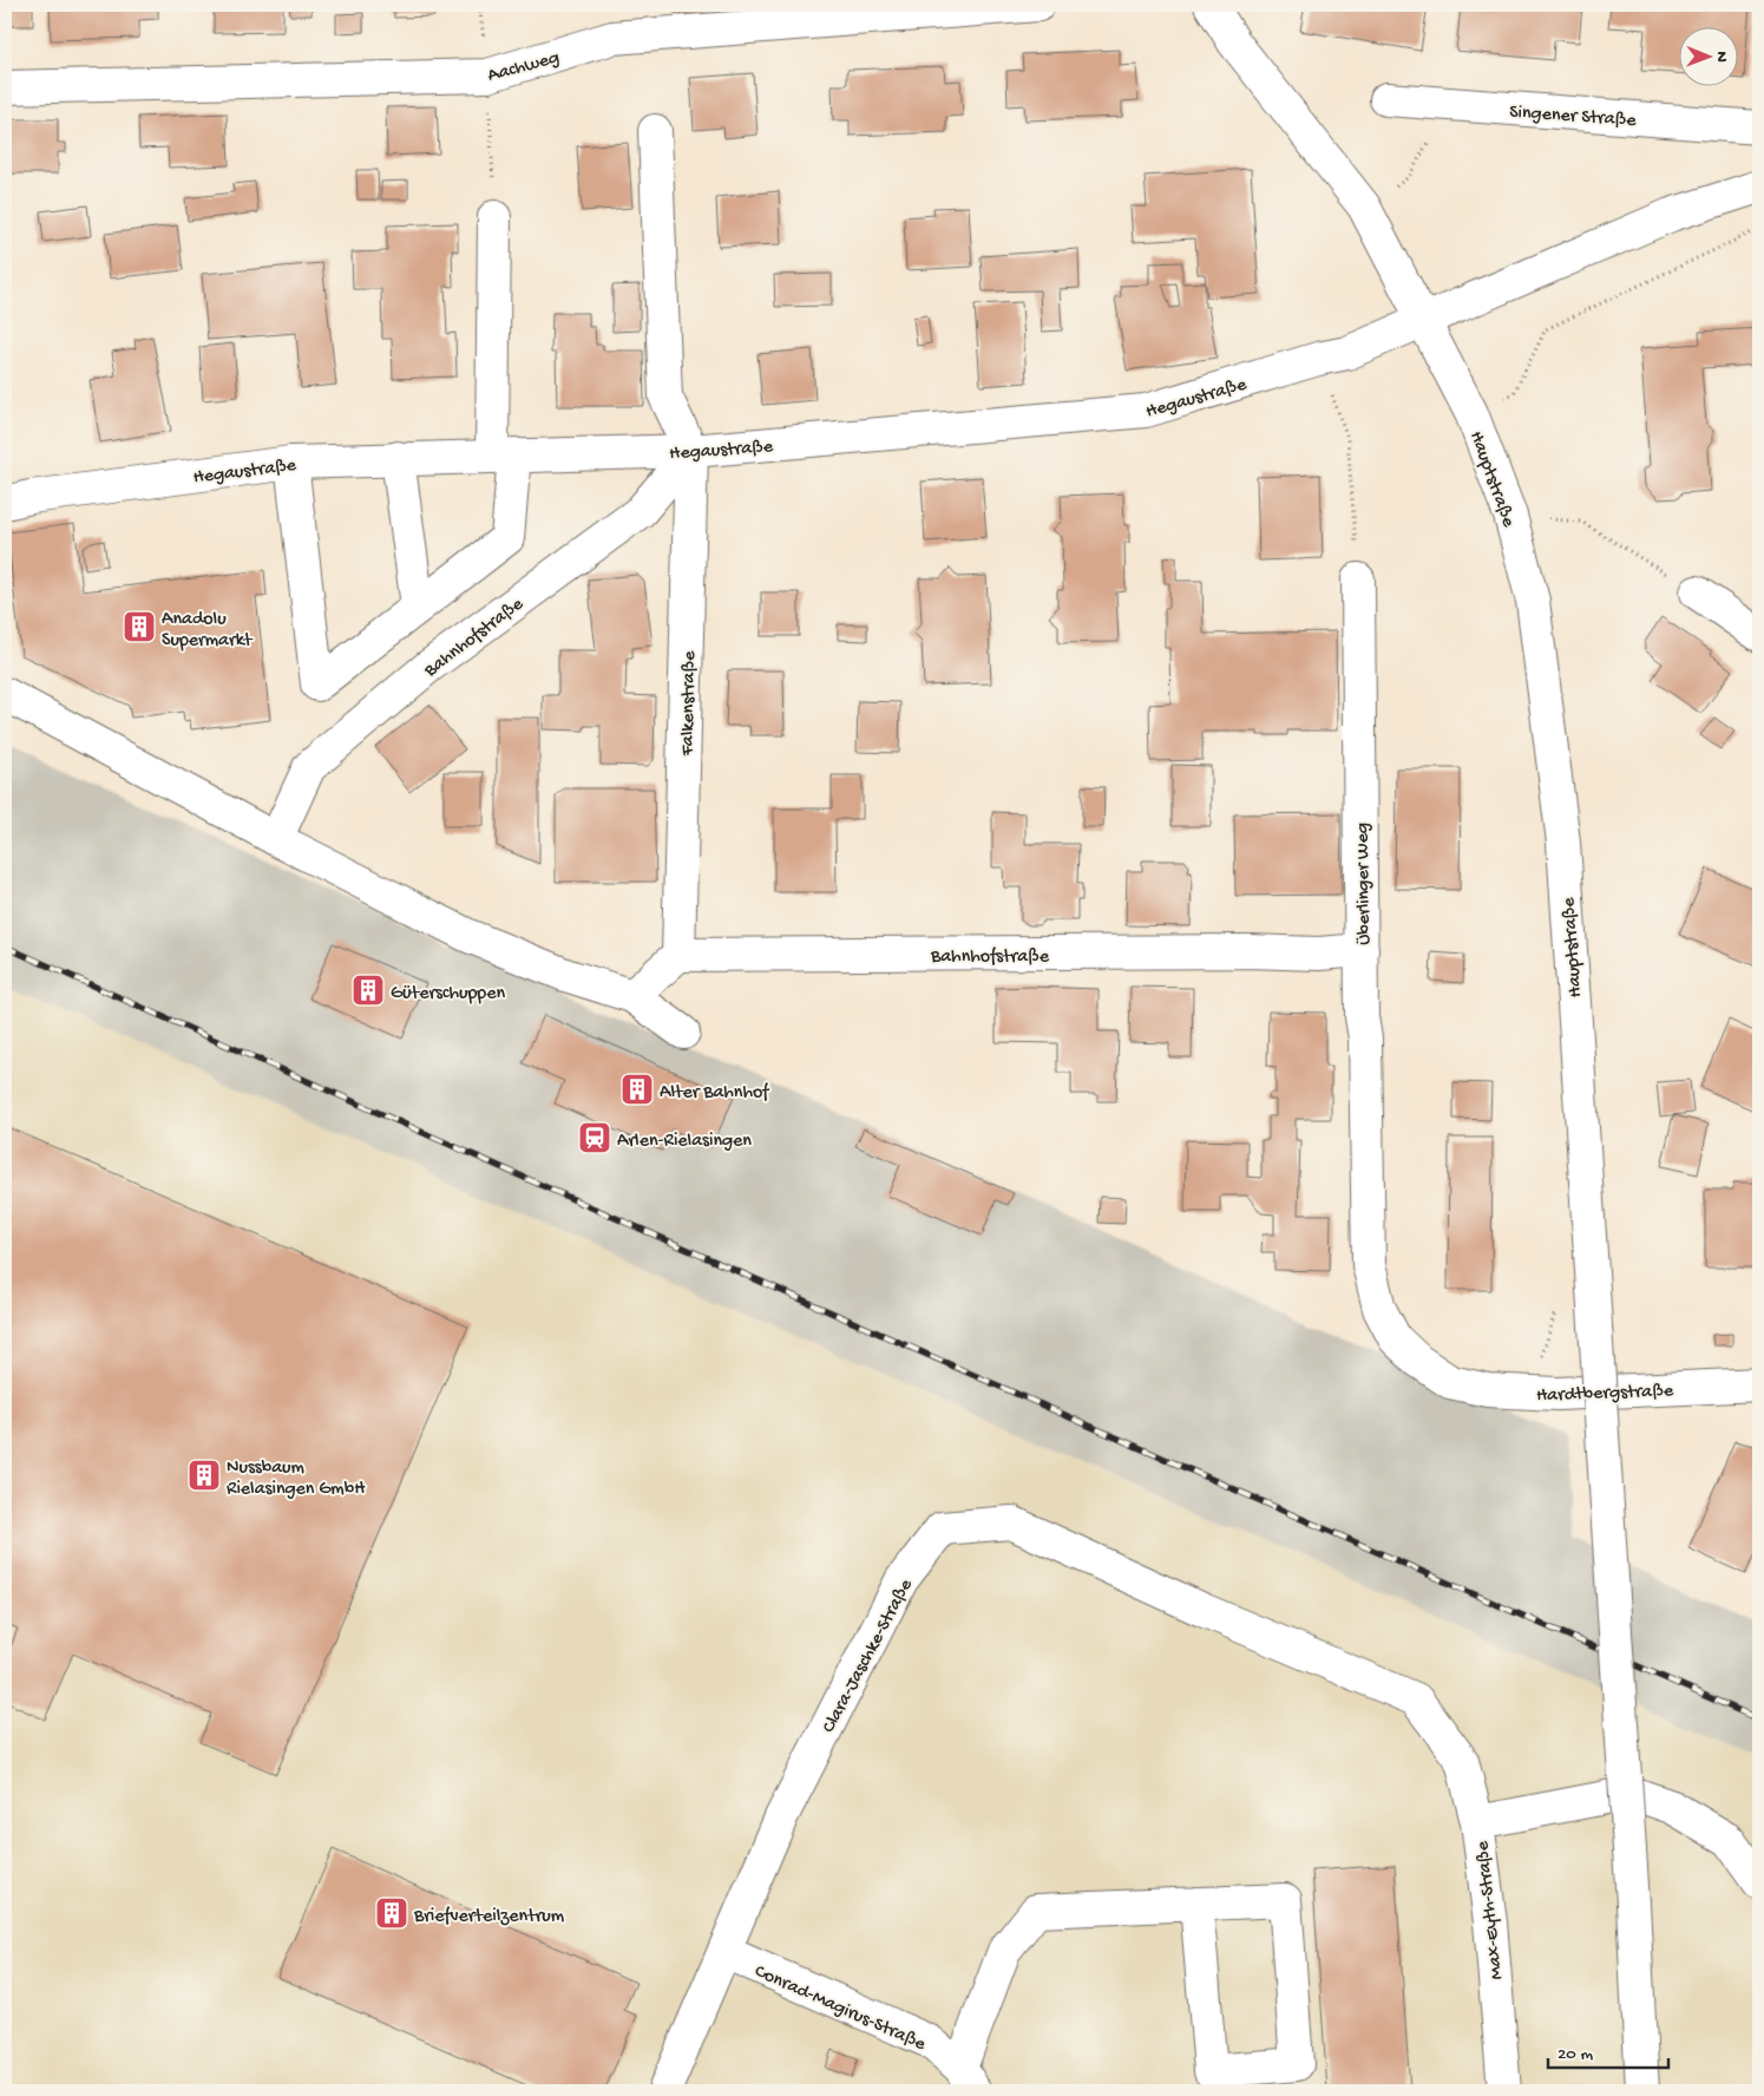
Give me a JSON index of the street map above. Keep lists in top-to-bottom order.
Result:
{
  "streets": {
    "street": [
      "Aachweg",
      "Singener Straße",
      "Hegaustraße",
      "Hauptstraße",
      "Bahnhofstraße",
      "Falkenstraße",
      "Überlinger Weg",
      "Hardtbergstraße",
      "Clara-Jaschke-Straße",
      "Max-Eyth-Straße",
      "Conrad-Magirus-Straße"
    ]
  },
  "crossings": [
    ["Hegaustraße", "Hauptstraße"],
    ["Hegaustraße", "Bahnhofstraße"],
    ["Hegaustraße", "Falkenstraße"],
    ["Bahnhofstraße", "Falkenstraße"],
    ["Bahnhofstraße", "Überlinger Weg"],
    ["Überlinger Weg", "Hardtbergstraße"],
    ["Clara-Jaschke-Straße", "Max-Eyth-Straße"],
    ["Clara-Jaschke-Straße", "Conrad-Magirus-Straße"]
  ],
  "places": {
    "building": [
      "Anadolu Supermarkt",
      "Güterschuppen",
      "Alter Bahnhof",
      "Nussbaum Rielasingen GmbH",
      "Briefverteilzentrum"
    ],
    "station": ["Arlen-Rielasingen"]
  },
  "scale_bar": "20 m",
  "north": "right"
}
